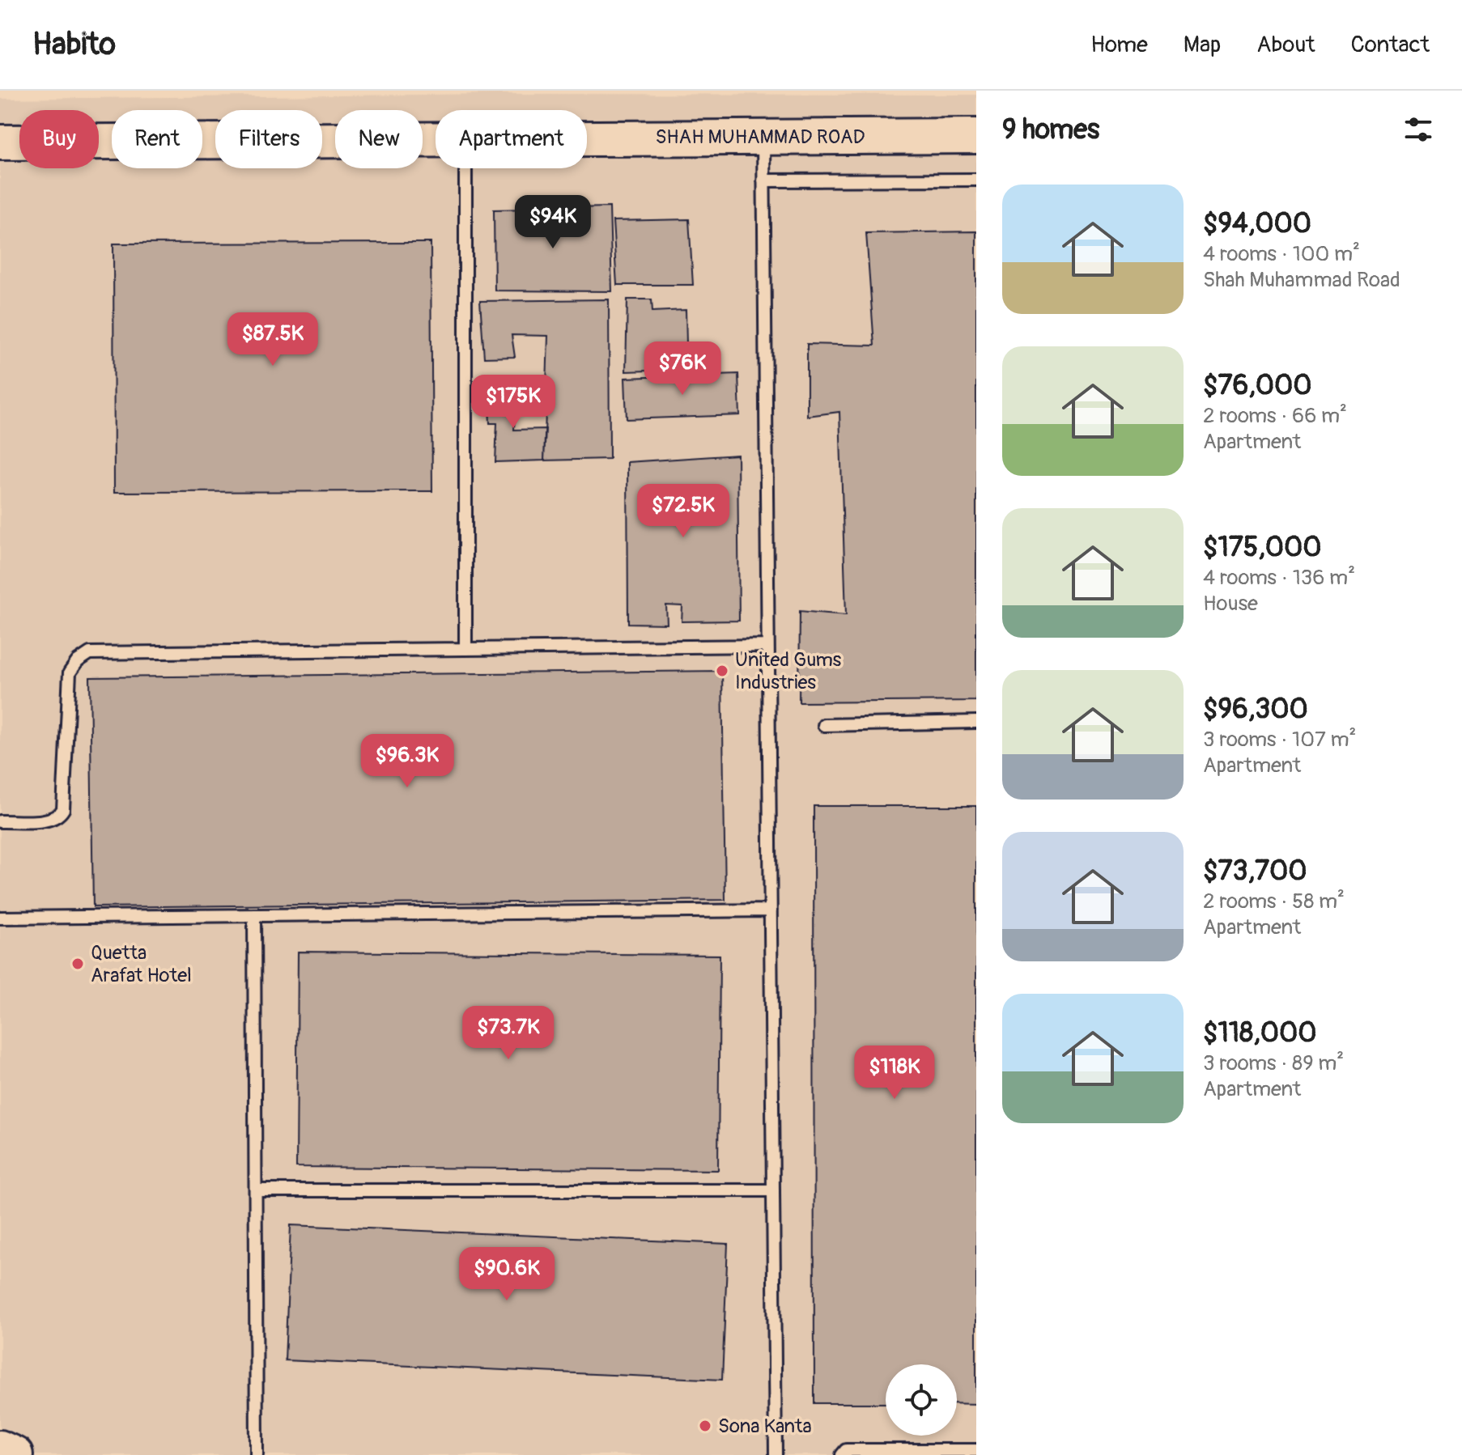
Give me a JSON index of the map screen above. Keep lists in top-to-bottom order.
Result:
{
  "streets": {
    "street": ["SHAH MUHAMMAD ROAD"]
  },
  "places": ["United Gums Industries", "Quetta Arafat Hotel", "Sona Kanta"],
  "page": {
    "header": "Habito",
    "nav": [
      "Home",
      "Map",
      "About",
      "Contact"
    ],
    "heading": "9 homes",
    "chip": [
      "Buy",
      "Rent",
      "Filters",
      "New",
      "Apartment"
    ],
    "list": [
      {
        "name": "$94,000",
        "note": "4 rooms · 100 m² · Shah Muhammad Road"
      },
      {
        "name": "$76,000",
        "note": "2 rooms · 66 m² · Apartment"
      },
      {
        "name": "$175,000",
        "note": "4 rooms · 136 m² · House"
      },
      {
        "name": "$96,300",
        "note": "3 rooms · 107 m² · Apartment"
      },
      {
        "name": "$73,700",
        "note": "2 rooms · 58 m² · Apartment"
      },
      {
        "name": "$118,000",
        "note": "3 rooms · 89 m² · Apartment"
      }
    ],
    "price": [
      "$94K",
      "$87.5K",
      "$76K",
      "$175K",
      "$72.5K",
      "$96.3K",
      "$73.7K",
      "$118K",
      "$90.6K"
    ]
  }
}
